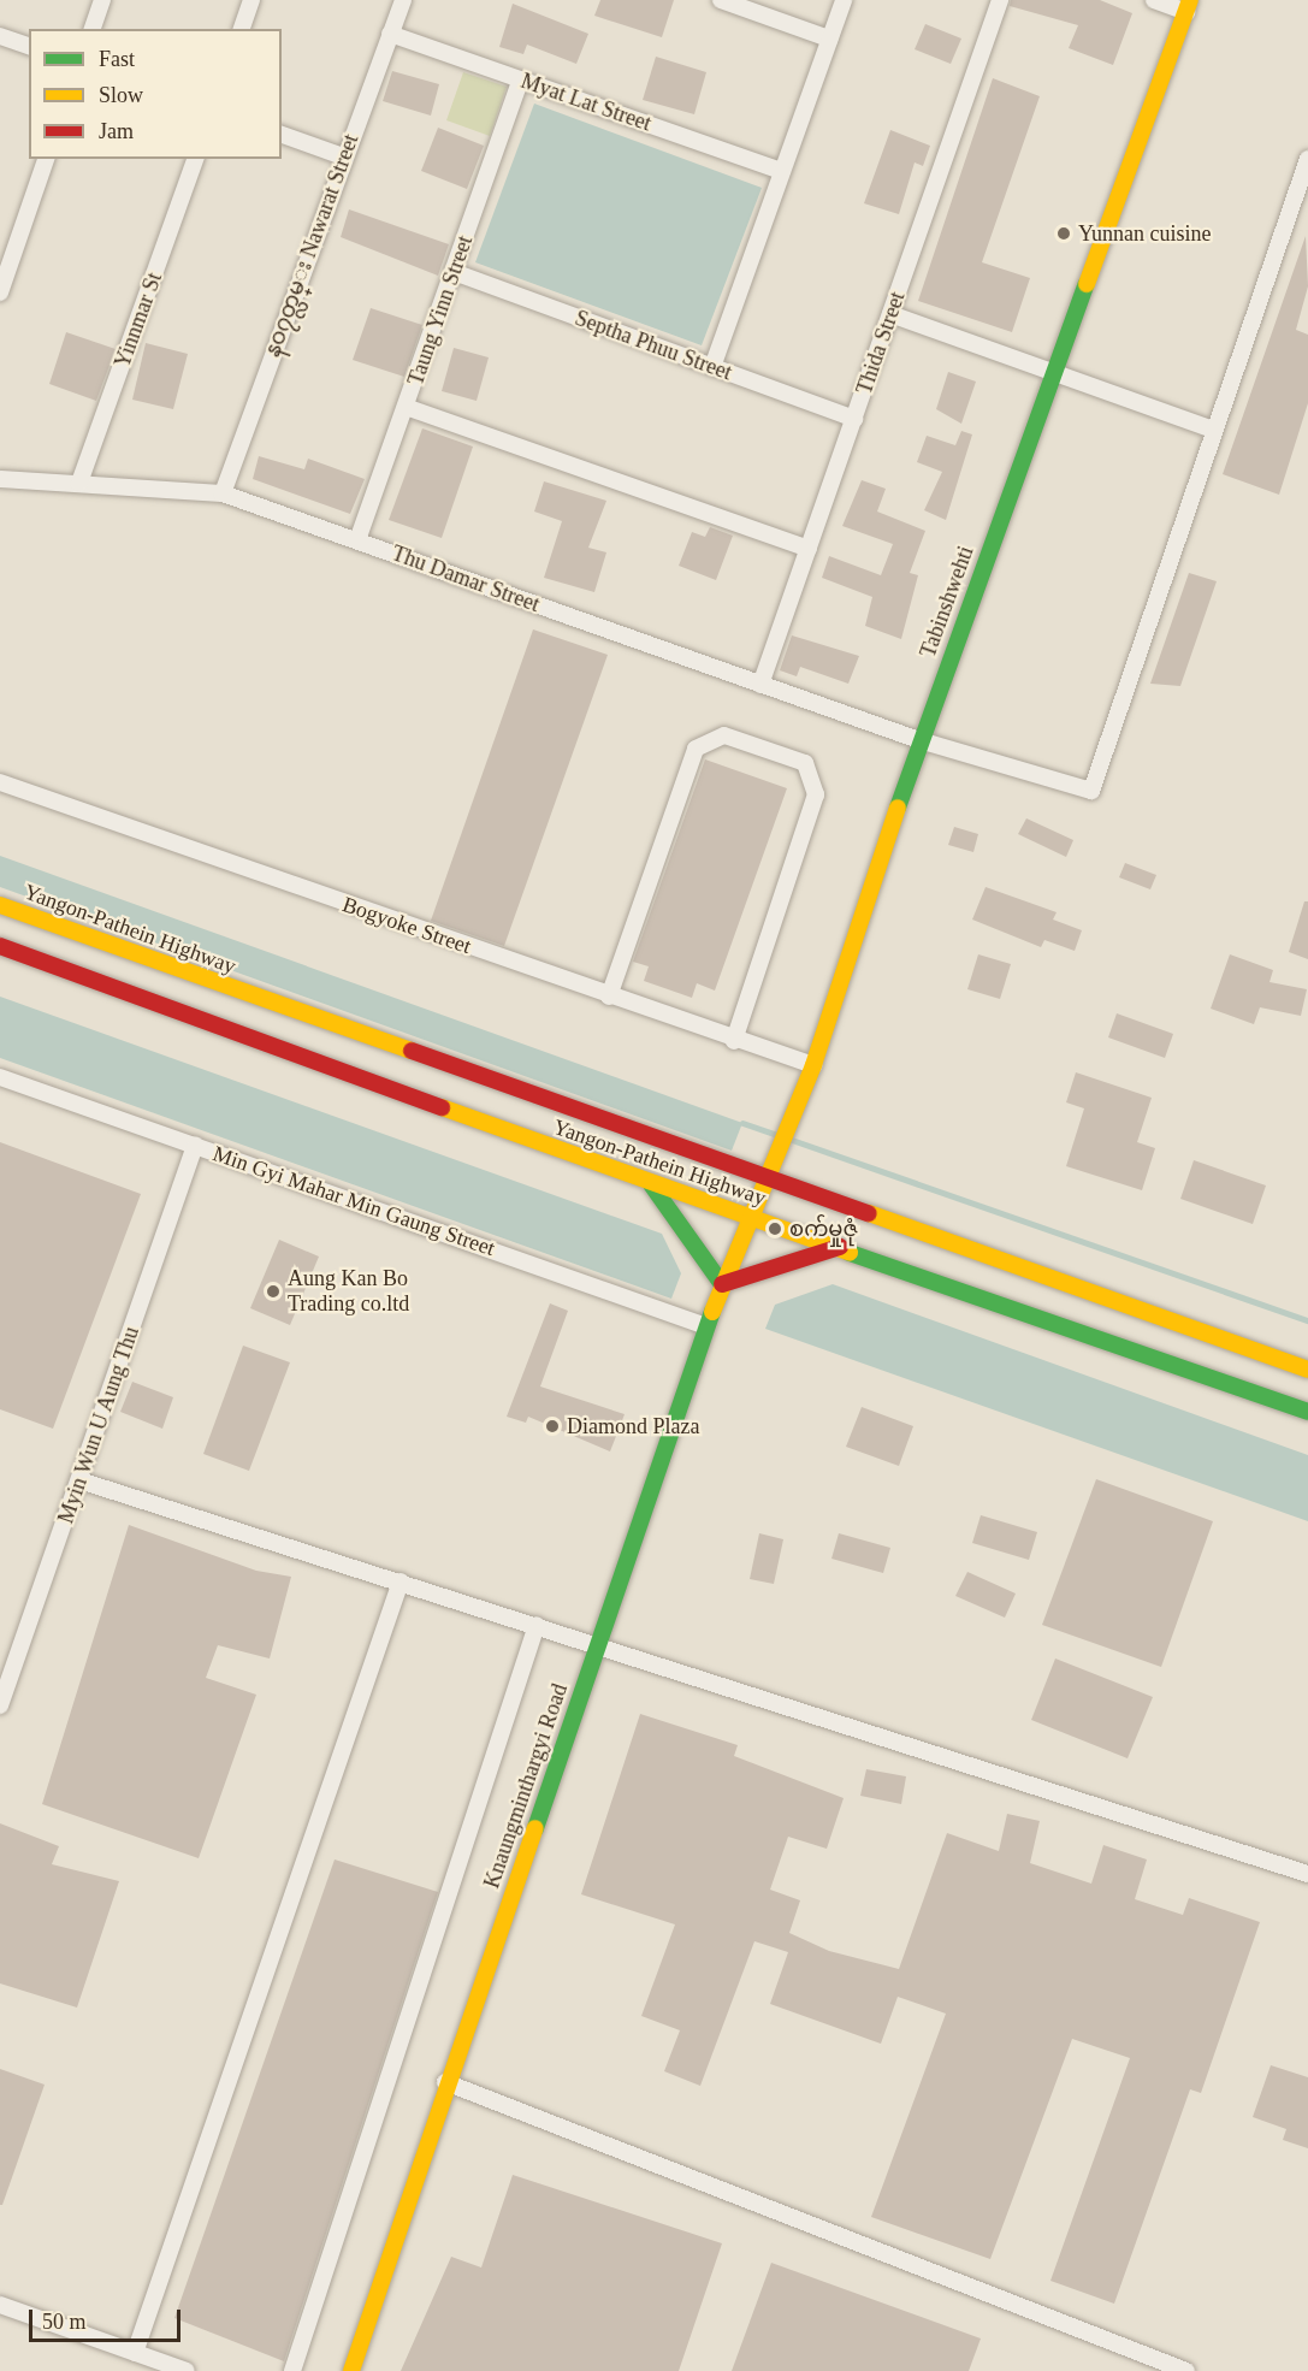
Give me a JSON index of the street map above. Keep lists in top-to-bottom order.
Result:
{
  "streets": {
    "main road": ["Tabinshwehti", "Yangon-Pathein Highway", "Knaungminthargyi Road"],
    "street": [
      "Myat Lat Street",
      "နဝ၇တ္လမ္း Nawarat Street",
      "Taung Yinn Street",
      "Yinnmar St",
      "Thida Street",
      "Septha Phuu Street",
      "Thu Damar Street",
      "Bogyoke Street",
      "Min Gyi Mahar Min Gaung Street",
      "Myin Wun U Aung Thu"
    ]
  },
  "crossings": [
    ["Myat Lat Street", "နဝ၇တ္လမ္း Nawarat Street"],
    ["Myat Lat Street", "Taung Yinn Street"],
    ["နဝ၇တ္လမ္း Nawarat Street", "Thu Damar Street"],
    ["Taung Yinn Street", "Septha Phuu Street"],
    ["Taung Yinn Street", "Thu Damar Street"],
    ["Yinnmar St", "Thu Damar Street"],
    ["Thida Street", "Septha Phuu Street"],
    ["Thida Street", "Thu Damar Street"],
    ["Thu Damar Street", "Tabinshwehti"],
    ["Tabinshwehti", "Bogyoke Street"],
    ["Tabinshwehti", "Yangon-Pathein Highway"],
    ["Tabinshwehti", "Knaungminthargyi Road"],
    ["Yangon-Pathein Highway", "Knaungminthargyi Road"],
    ["Min Gyi Mahar Min Gaung Street", "Myin Wun U Aung Thu"],
    ["Min Gyi Mahar Min Gaung Street", "Knaungminthargyi Road"]
  ],
  "places": [
    "Yunnan cuisine",
    "စက်မှုဇုံ",
    "Aung Kan Bo Trading co.ltd",
    "Diamond Plaza"
  ],
  "legend": ["Fast", "Slow", "Jam"],
  "scale_bar": "50 m"
}
